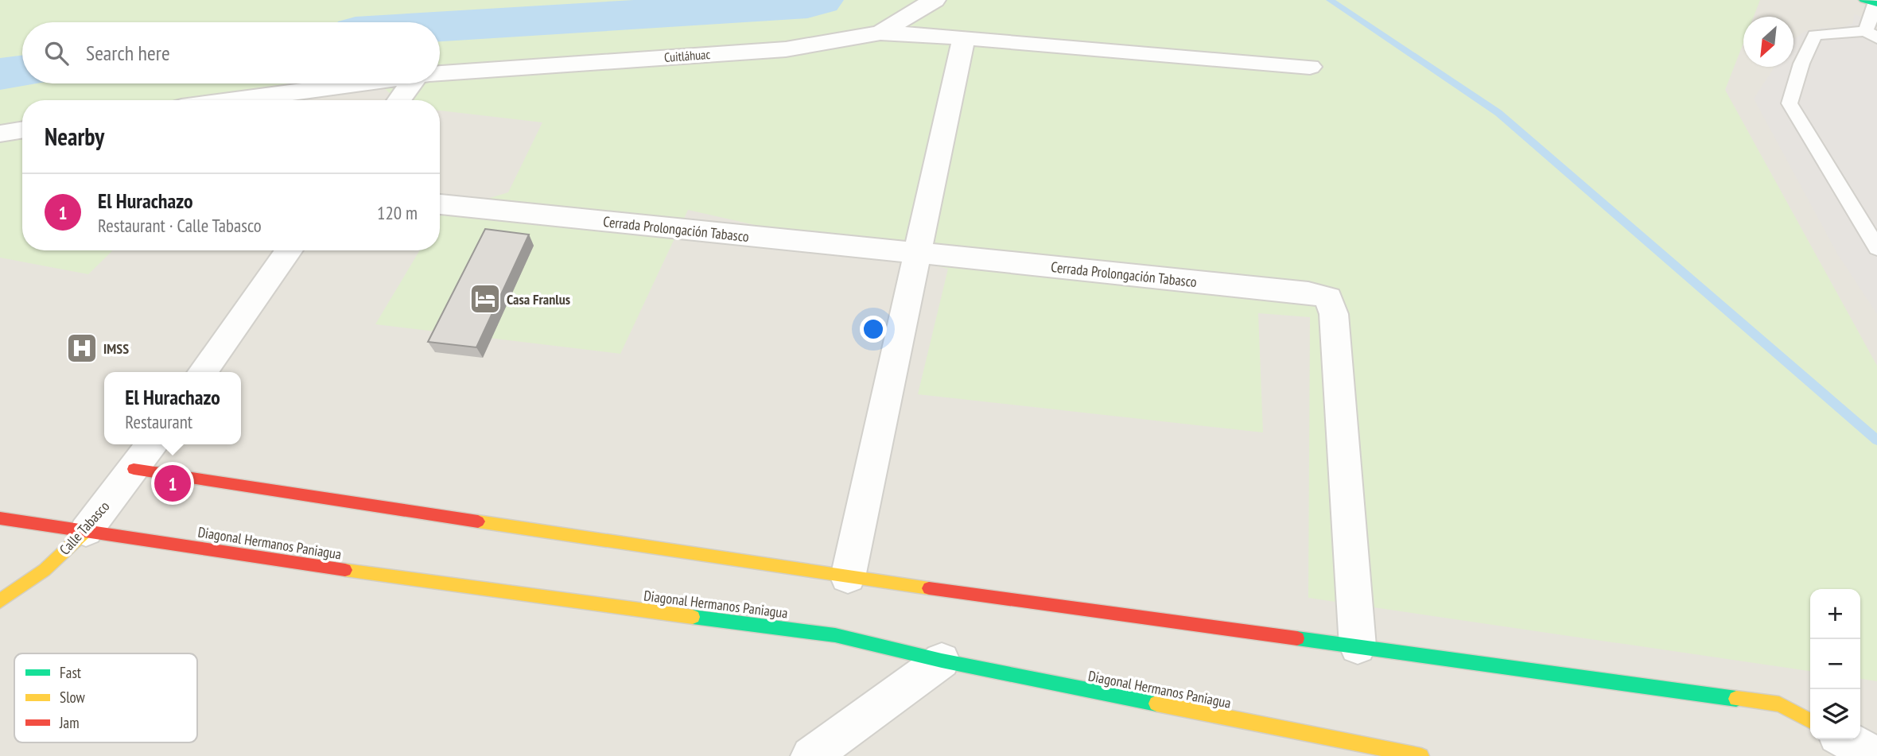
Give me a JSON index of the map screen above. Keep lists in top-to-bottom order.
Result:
{
  "streets": {
    "street": [
      "Cuitláhuac",
      "Cerrada Prolongación Tabasco",
      "Calle Tabasco",
      "Diagonal Hermanos Paniagua"
    ]
  },
  "crossings": [
    ["Calle Tabasco", "Diagonal Hermanos Paniagua"]
  ],
  "places": {
    "hotel": ["Casa Franlus"],
    "hospital": ["IMSS"]
  },
  "legend": ["Fast", "Slow", "Jam"],
  "north": "bottom left",
  "page": {
    "search": "Search here",
    "heading": "Nearby",
    "list": [
      {
        "mark": "1",
        "name": "El Hurachazo",
        "note": "Restaurant · Calle Tabasco",
        "value": "120 m"
      }
    ],
    "popup": ["El Hurachazo", "Restaurant"],
    "pins": "1",
    "map_buttons": ["+", "−"]
  }
}
